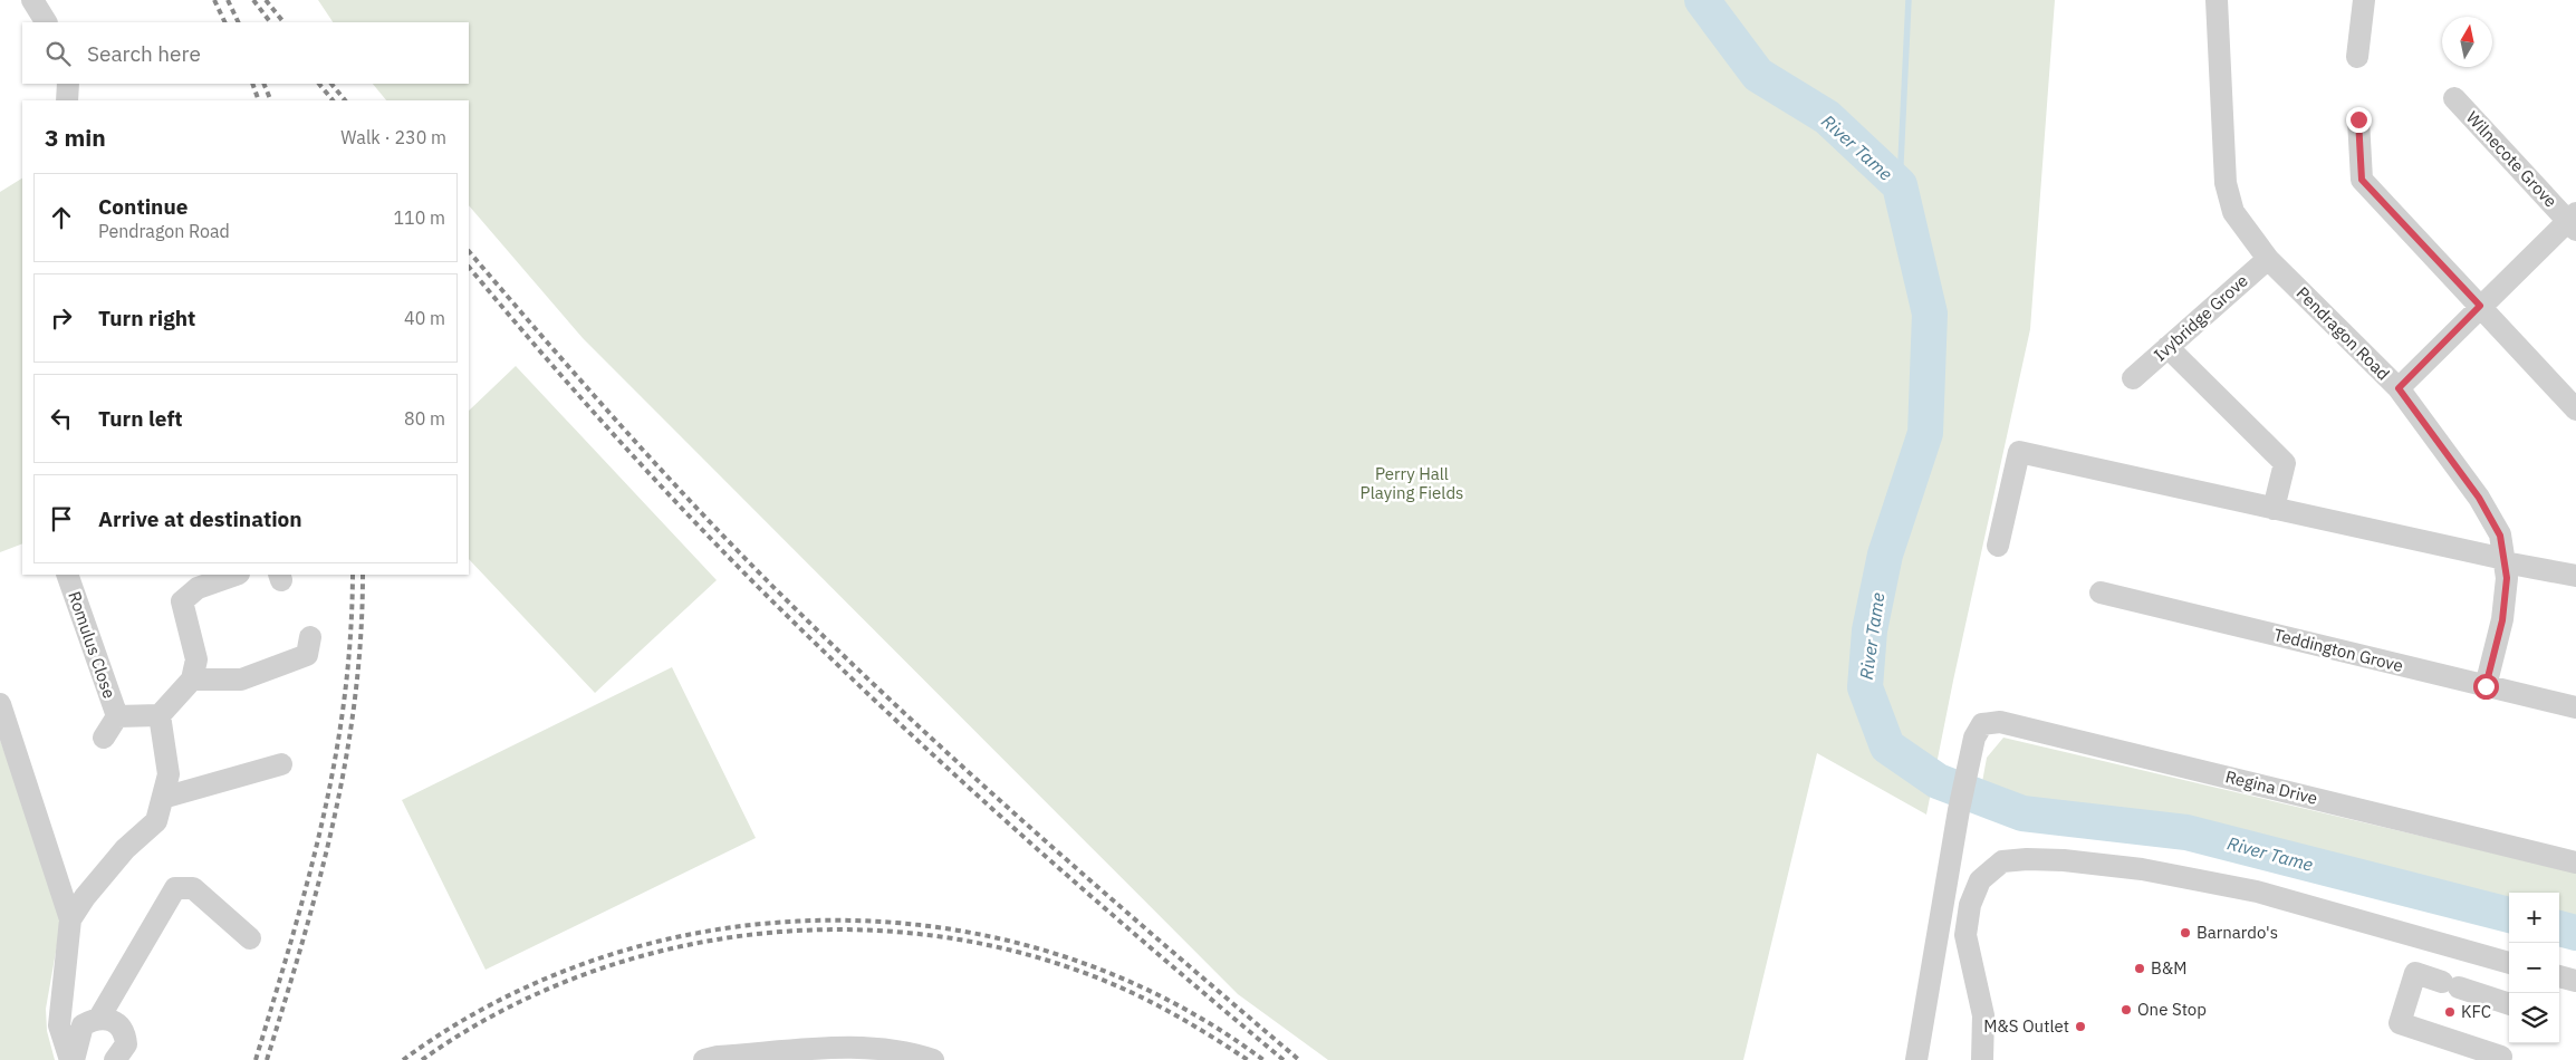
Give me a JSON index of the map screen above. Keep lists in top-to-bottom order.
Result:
{
  "streets": {
    "street": [
      "Wilnecote Grove",
      "Ivybridge Grove",
      "Pendragon Road",
      "Romulus Close",
      "Teddington Grove",
      "Regina Drive"
    ]
  },
  "crossings": [
    ["Ivybridge Grove", "Pendragon Road"],
    ["Pendragon Road", "Teddington Grove"]
  ],
  "water": ["River Tame"],
  "parks": ["Perry Hall Playing Fields"],
  "places": [
    "Barnardo's",
    "B&M",
    "One Stop",
    "KFC",
    "M&S Outlet"
  ],
  "north": "top",
  "page": {
    "search": "Search here",
    "heading": ["3 min", "Walk · 230 m"],
    "list": [
      ["Continue", "Pendragon Road", "110 m"],
      ["Turn right", "40 m"],
      ["Turn left", "80 m"],
      "Arrive at destination"
    ],
    "map_buttons": ["+", "−"]
  }
}
